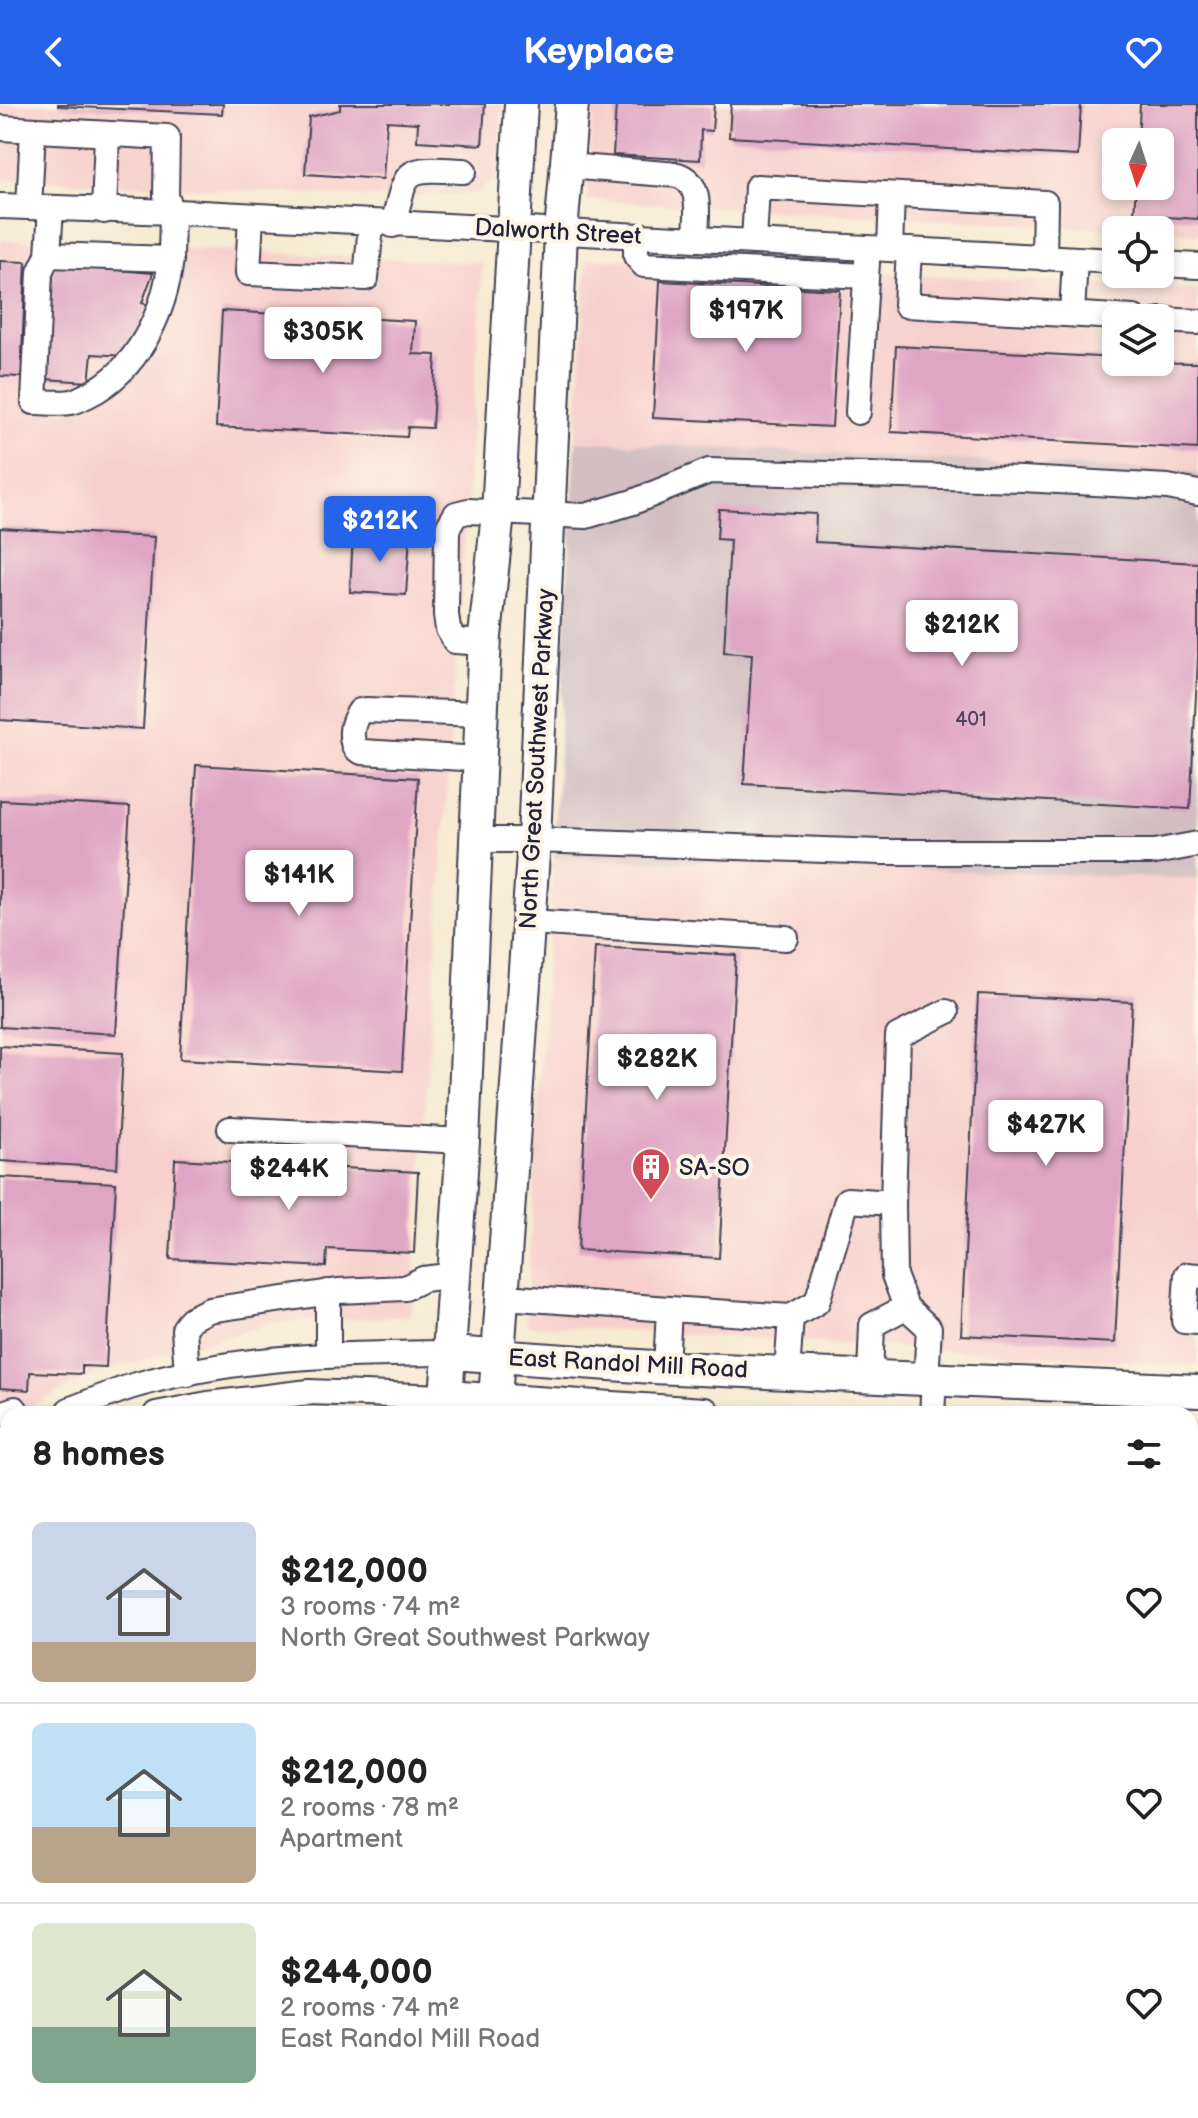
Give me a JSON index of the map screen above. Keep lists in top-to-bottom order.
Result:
{
  "streets": {
    "main road": ["North Great Southwest Parkway", "East Randol Mill Road"],
    "street": ["Dalworth Street"]
  },
  "crossings": [
    ["Dalworth Street", "North Great Southwest Parkway"],
    ["North Great Southwest Parkway", "East Randol Mill Road"]
  ],
  "places": {
    "building": ["SA-SO"]
  },
  "house_numbers": ["401"],
  "north": "bottom",
  "page": {
    "header": "Keyplace",
    "price": [
      "$197K",
      "$305K",
      "$212K",
      "$212K",
      "$141K",
      "$282K",
      "$427K",
      "$244K"
    ],
    "heading": "8 homes",
    "list": [
      {
        "name": "$212,000",
        "note": "3 rooms · 74 m² · North Great Southwest Parkway"
      },
      {
        "name": "$212,000",
        "note": "2 rooms · 78 m² · Apartment"
      },
      {
        "name": "$244,000",
        "note": "2 rooms · 74 m² · East Randol Mill Road"
      }
    ]
  }
}
